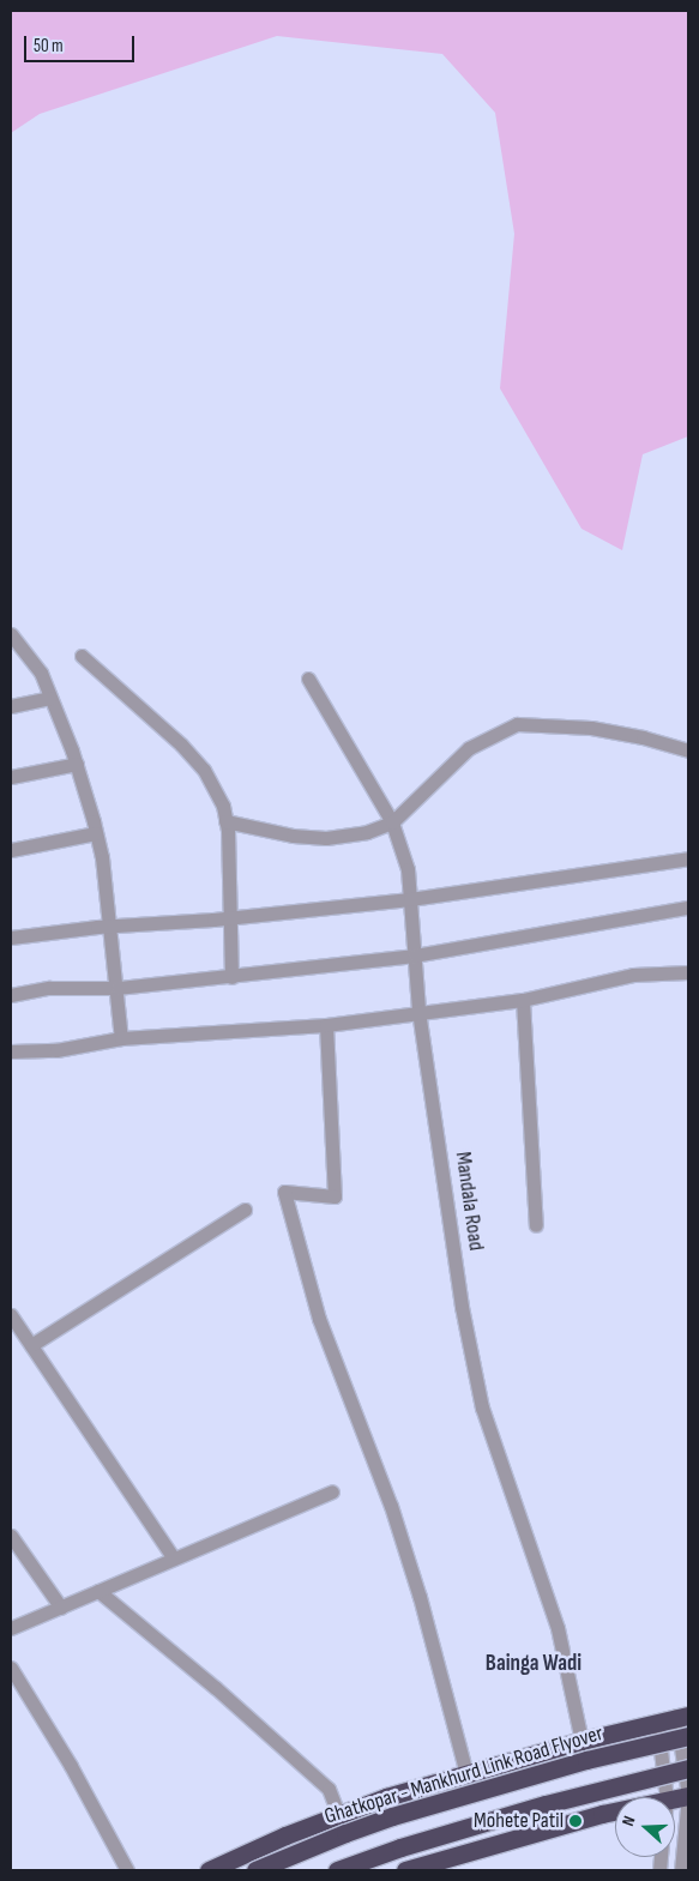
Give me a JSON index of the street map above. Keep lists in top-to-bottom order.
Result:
{
  "streets": {
    "highway": ["Ghatkopar - Mankhurd Link Road Flyover"],
    "street": ["Mandala Road"]
  },
  "districts": ["Bainga Wadi"],
  "places": ["Mohete Patil"],
  "scale_bar": "50 m",
  "north": "left"
}
